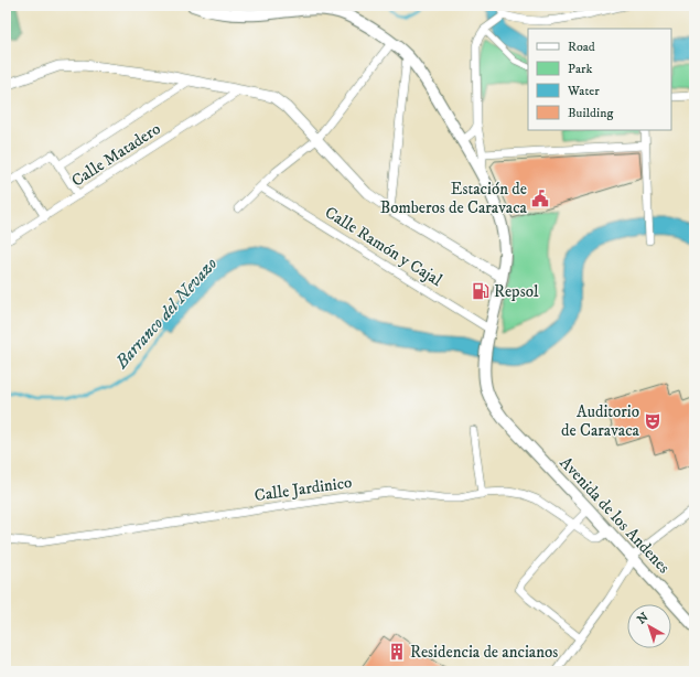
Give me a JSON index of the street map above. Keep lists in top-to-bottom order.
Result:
{
  "streets": {
    "main road": ["Avenida de los Andenes"],
    "street": ["Calle Matadero", "Calle Ramón y Cajal", "Calle Jardinico"]
  },
  "crossings": [
    ["Calle Ramón y Cajal", "Avenida de los Andenes"],
    ["Calle Jardinico", "Avenida de los Andenes"]
  ],
  "water": ["Barranco del Nevazo"],
  "places": {
    "public building": ["Estación de Bomberos de Caravaca"],
    "fuel station": ["Repsol"],
    "theatre": ["Auditorio de Caravaca"],
    "building": ["Residencia de ancianos"]
  },
  "legend": [
    "Road",
    "Park",
    "Water",
    "Building"
  ],
  "north": "top left"
}
